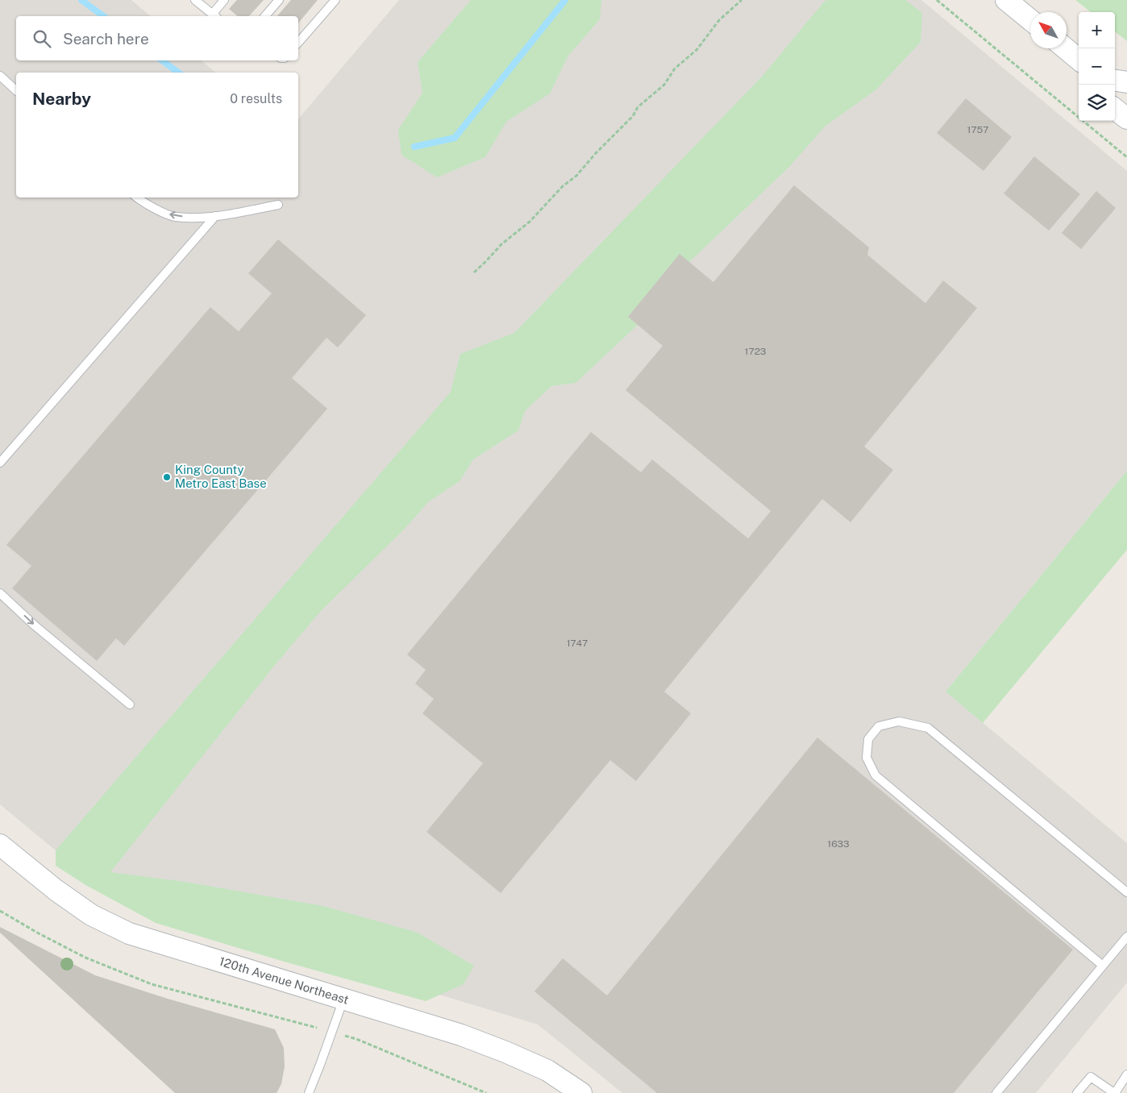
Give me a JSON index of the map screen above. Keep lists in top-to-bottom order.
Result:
{
  "streets": {
    "street": ["120th Avenue Northeast"]
  },
  "places": ["King County Metro East Base"],
  "house_numbers": [
    "1757",
    "1723",
    "1747",
    "1633"
  ],
  "north": "top left",
  "page": {
    "map_buttons": ["+", "−"],
    "search": "Search here",
    "heading": ["Nearby", "0 results"]
  }
}
